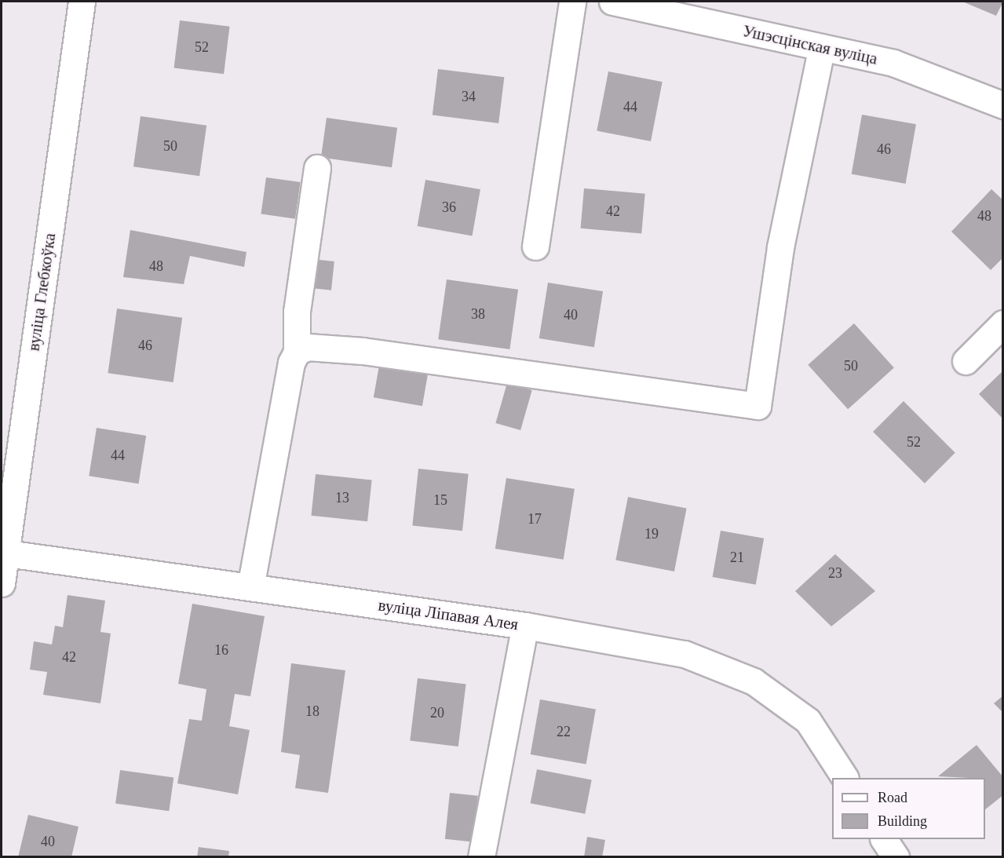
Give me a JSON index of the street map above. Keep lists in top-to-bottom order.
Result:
{
  "streets": {
    "street": ["Ушэсцінская вуліца", "вуліца Глебкоўка", "вуліца Ліпавая Алея"]
  },
  "crossings": [
    ["вуліца Глебкоўка", "вуліца Ліпавая Алея"]
  ],
  "house_numbers": [
    "52",
    "34",
    "44",
    "50",
    "46",
    "36",
    "42",
    "48",
    "48",
    "38",
    "40",
    "46",
    "50",
    "52",
    "44",
    "13",
    "15",
    "17",
    "19",
    "21",
    "23",
    "16",
    "42",
    "18",
    "20",
    "22",
    "40"
  ],
  "legend": ["Road", "Building"]
}
